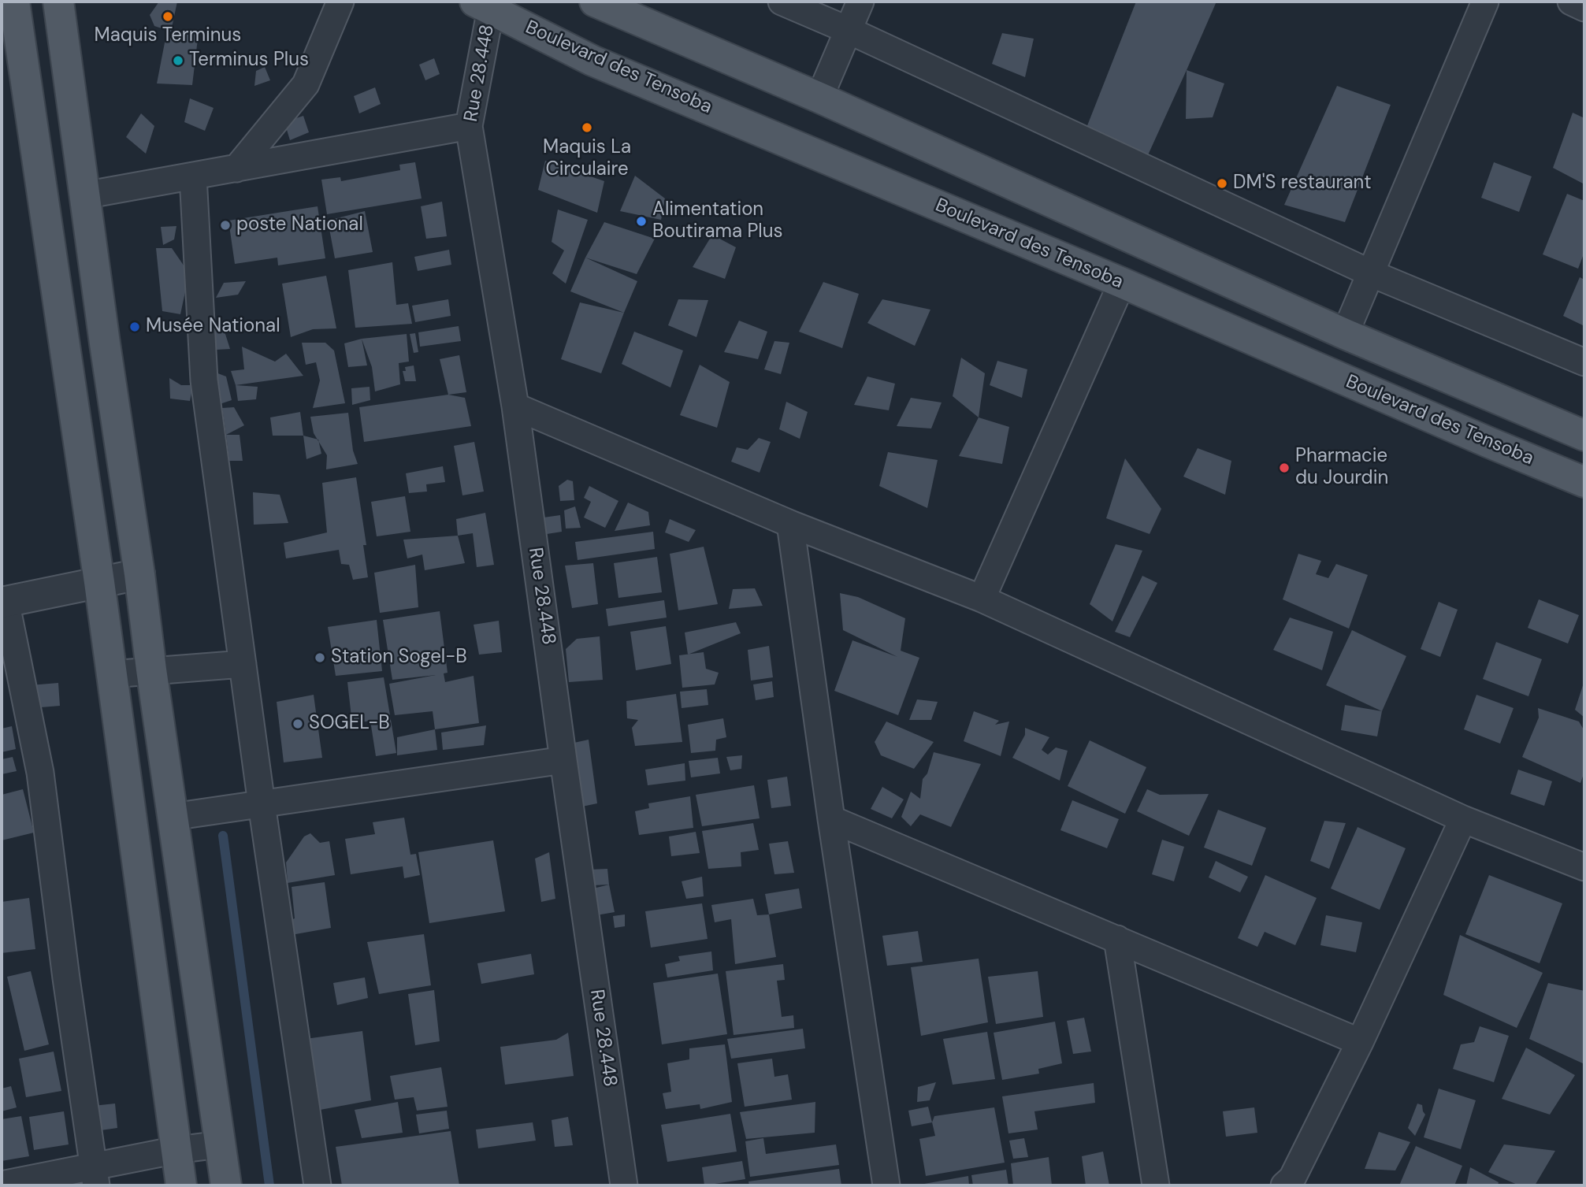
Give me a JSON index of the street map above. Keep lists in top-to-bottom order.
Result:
{
  "streets": {
    "main road": ["Boulevard des Tensoba"],
    "street": ["Rue 28.448"]
  },
  "crossings": [
    ["Boulevard des Tensoba", "Rue 28.448"]
  ],
  "places": [
    "Maquis Terminus",
    "Terminus Plus",
    "Maquis La Circulaire",
    "DM'S restaurant",
    "Alimentation Boutirama Plus",
    "poste National",
    "Musée National",
    "Pharmacie du Jourdin",
    "Station Sogel-B",
    "SOGEL-B"
  ]
}
